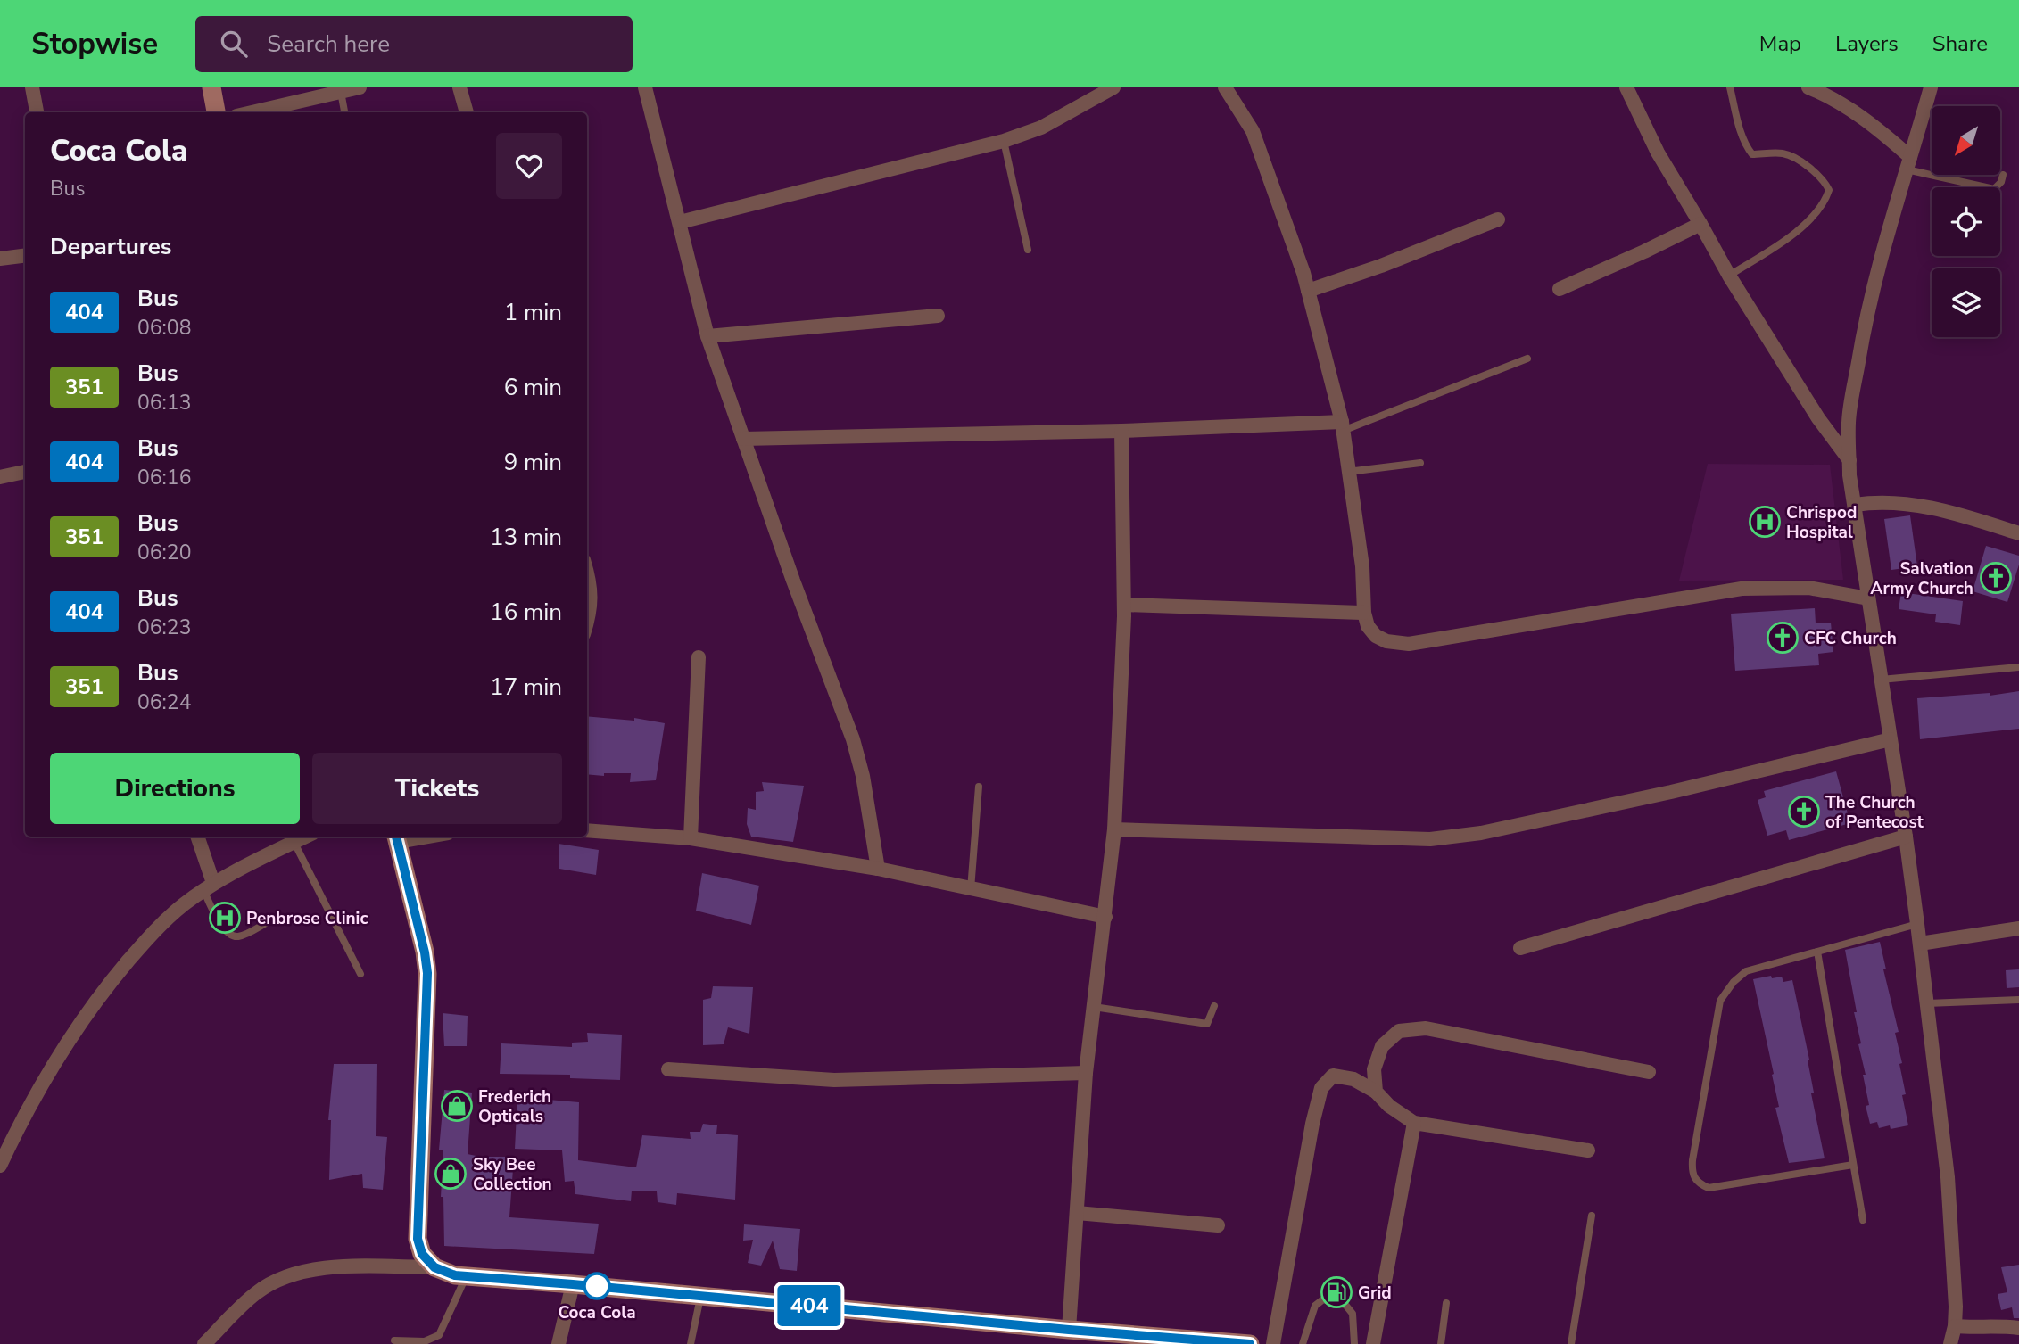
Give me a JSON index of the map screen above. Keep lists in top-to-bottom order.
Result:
{
  "places": {
    "hospital": ["Chrispod Hospital", "Penbrose Clinic"],
    "church": ["Salvation Army Church", "CFC Church", "The Church of Pentecost"],
    "shop": ["Frederich Opticals", "Sky Bee Collection"],
    "other": ["Coca Cola"],
    "fuel station": ["Grid"]
  },
  "lines": ["bus line 404"],
  "north": "bottom left",
  "page": {
    "header": "Stopwise",
    "search": "Search here",
    "nav": ["Map", "Layers", "Share"],
    "on_map": "404",
    "heading": [
      ["Coca Cola", "Bus"],
      "Departures"
    ],
    "list": [
      {
        "mark": "404",
        "name": "Bus",
        "note": "06:08",
        "value": "1 min"
      },
      {
        "mark": "351",
        "name": "Bus",
        "note": "06:13",
        "value": "6 min"
      },
      {
        "mark": "404",
        "name": "Bus",
        "note": "06:16",
        "value": "9 min"
      },
      {
        "mark": "351",
        "name": "Bus",
        "note": "06:20",
        "value": "13 min"
      },
      {
        "mark": "404",
        "name": "Bus",
        "note": "06:23",
        "value": "16 min"
      },
      {
        "mark": "351",
        "name": "Bus",
        "note": "06:24",
        "value": "17 min"
      }
    ],
    "buttons": ["Directions", "Tickets"]
  }
}
